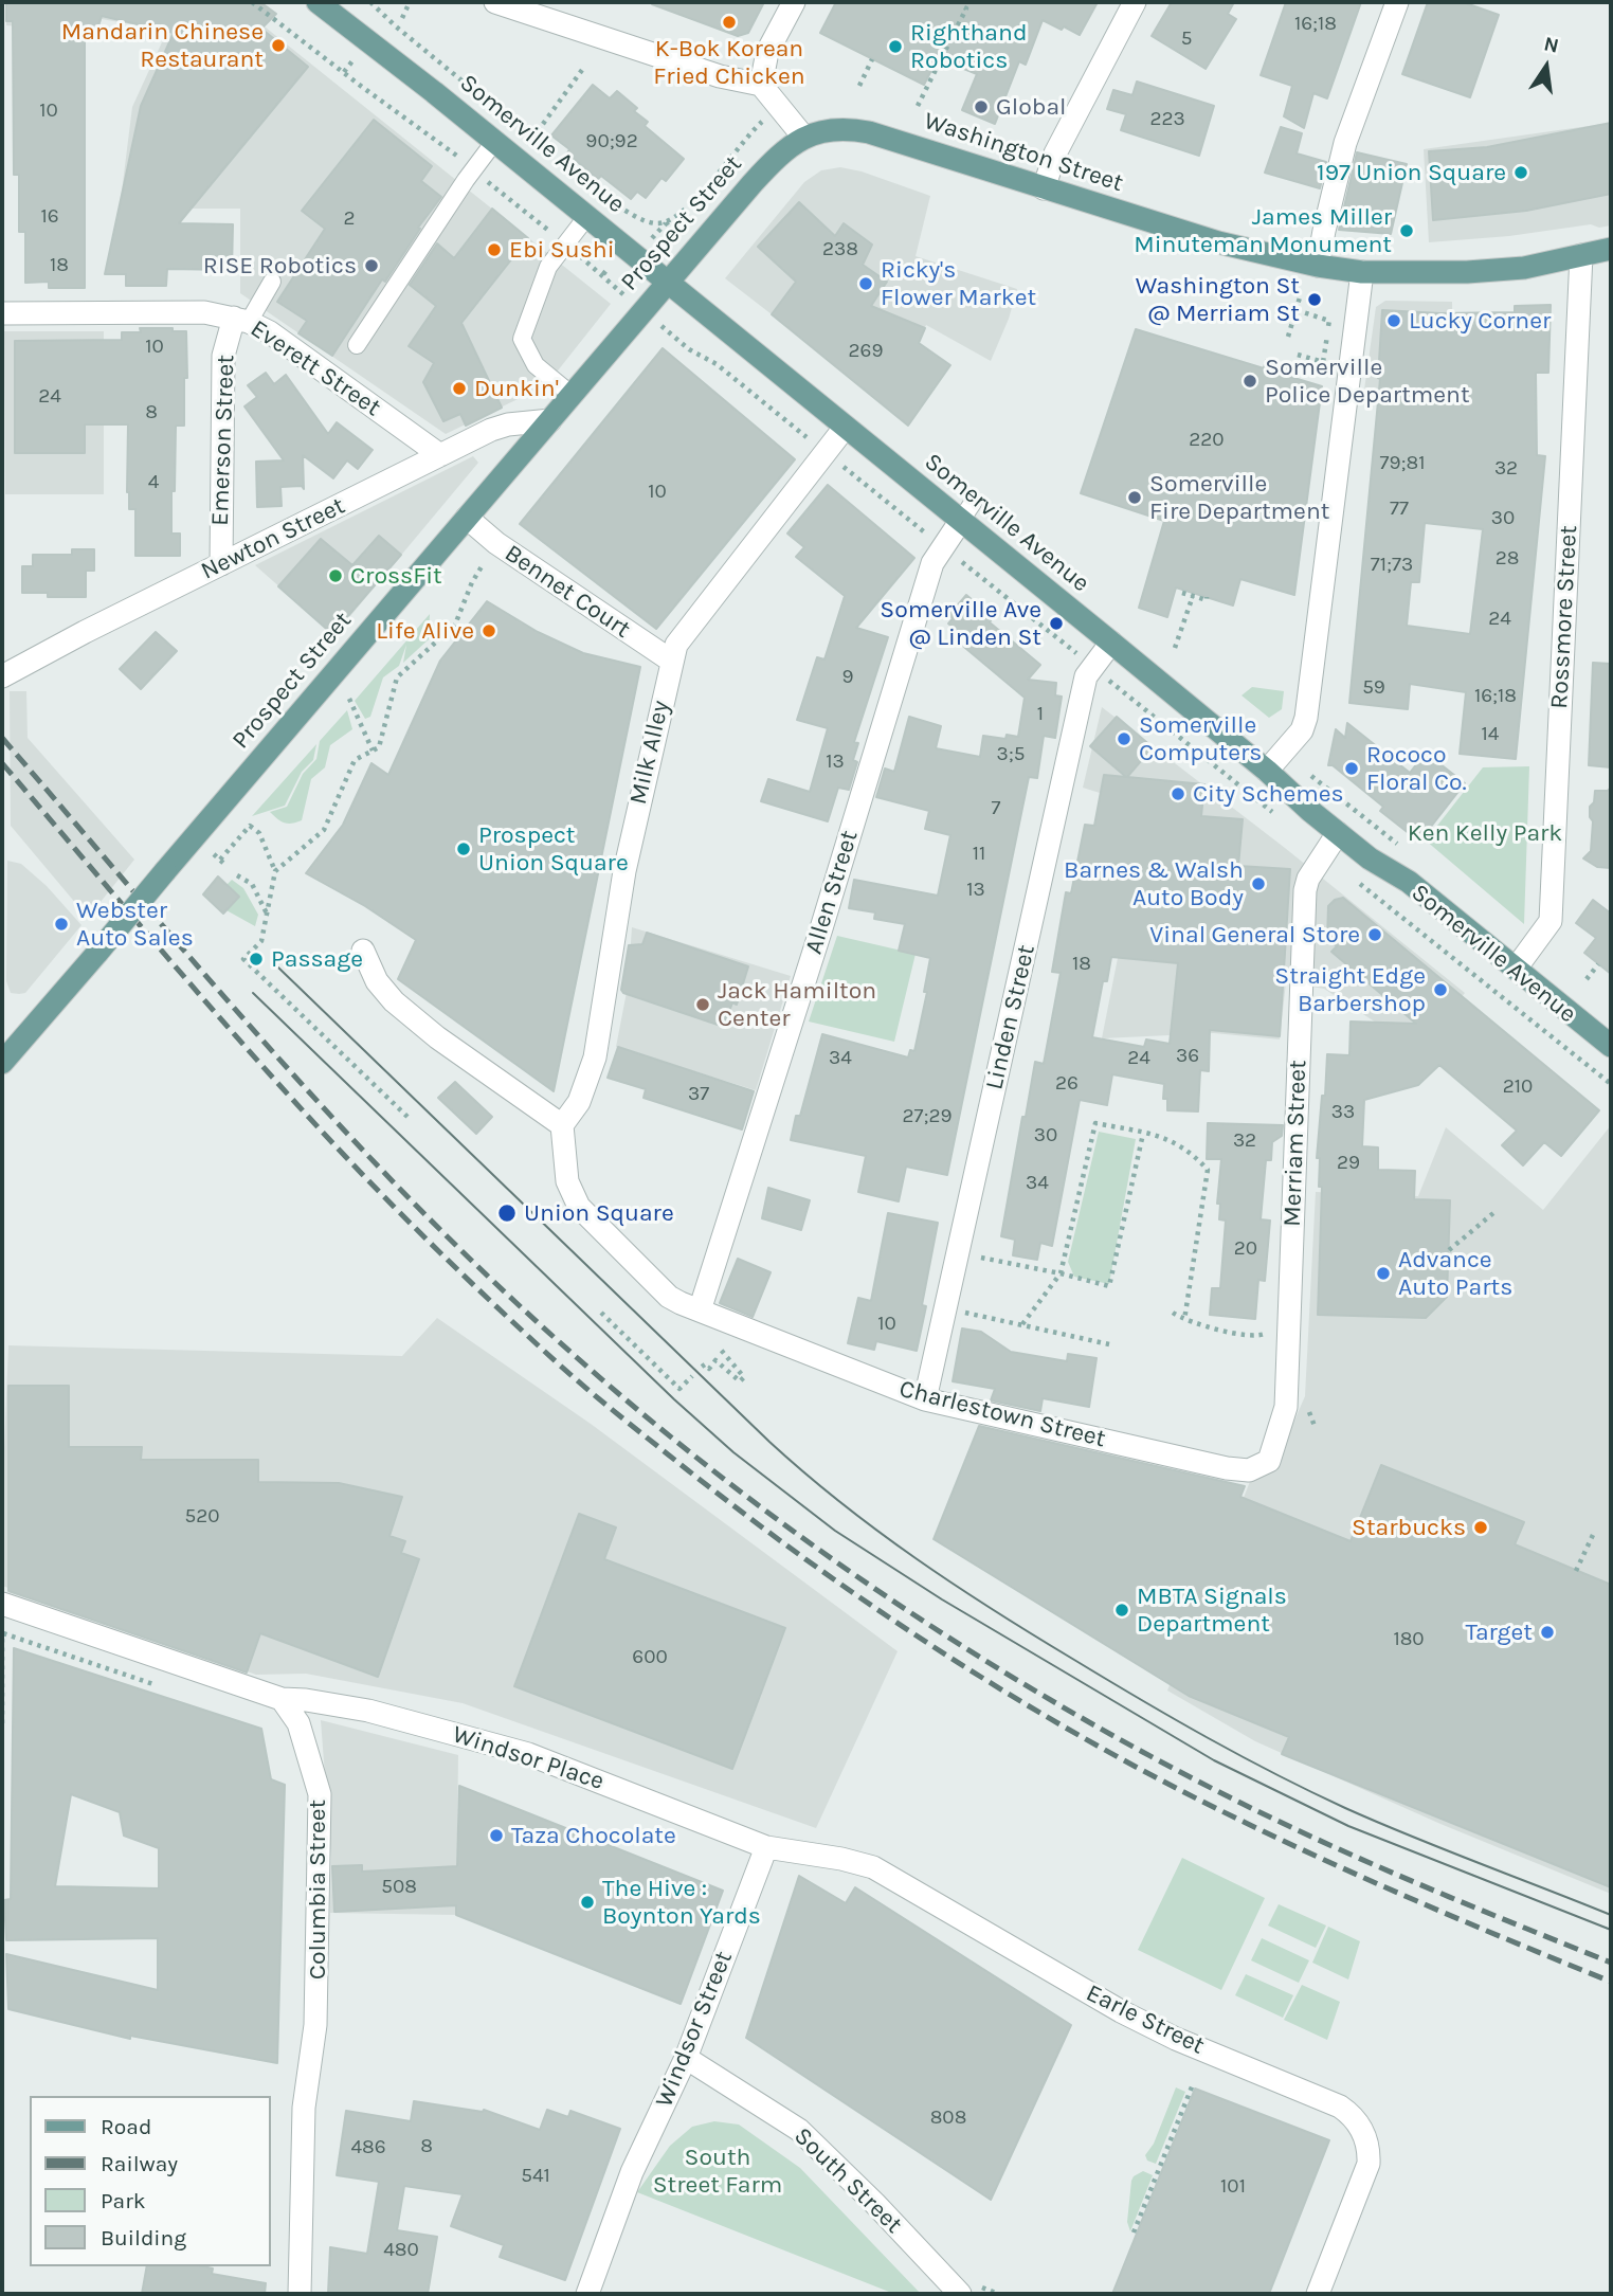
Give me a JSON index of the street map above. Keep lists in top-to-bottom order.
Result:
{
  "streets": {
    "main road": ["Somerville Avenue", "Washington Street", "Prospect Street"],
    "street": [
      "Everett Street",
      "Emerson Street",
      "Newton Street",
      "Bennet Court",
      "Rossmore Street",
      "Milk Alley",
      "Allen Street",
      "Linden Street",
      "Merriam Street",
      "Charlestown Street",
      "Windsor Place",
      "Columbia Street",
      "Earle Street",
      "Windsor Street",
      "South Street"
    ]
  },
  "crossings": [
    ["Somerville Avenue", "Prospect Street"],
    ["Somerville Avenue", "Rossmore Street"],
    ["Somerville Avenue", "Milk Alley"],
    ["Somerville Avenue", "Allen Street"],
    ["Somerville Avenue", "Linden Street"],
    ["Somerville Avenue", "Merriam Street"],
    ["Washington Street", "Prospect Street"],
    ["Washington Street", "Rossmore Street"],
    ["Prospect Street", "Newton Street"],
    ["Prospect Street", "Bennet Court"],
    ["Everett Street", "Emerson Street"],
    ["Everett Street", "Newton Street"],
    ["Emerson Street", "Newton Street"],
    ["Bennet Court", "Milk Alley"],
    ["Milk Alley", "Charlestown Street"],
    ["Allen Street", "Charlestown Street"],
    ["Linden Street", "Charlestown Street"],
    ["Merriam Street", "Charlestown Street"],
    ["Windsor Place", "Columbia Street"],
    ["Windsor Place", "Earle Street"],
    ["Windsor Place", "Windsor Street"],
    ["Earle Street", "Windsor Street"],
    ["Windsor Street", "South Street"]
  ],
  "parks": ["Ken Kelly Park", "South Street Farm"],
  "places": [
    "K-Bok Korean Fried Chicken",
    "Mandarin Chinese Restaurant",
    "Righthand Robotics",
    "Global",
    "197 Union Square",
    "James Miller Minuteman Monument",
    "Ebi Sushi",
    "RISE Robotics",
    "Ricky's Flower Market",
    "Washington St @ Merriam St",
    "Lucky Corner",
    "Somerville Police Department",
    "Dunkin'",
    "Somerville Fire Department",
    "CrossFit",
    "Somerville Ave @ Linden St",
    "Life Alive",
    "Somerville Computers",
    "Rococo Floral Co.",
    "City Schemes",
    "Prospect Union Square",
    "Barnes & Walsh Auto Body",
    "Webster Auto Sales",
    "Vinal General Store",
    "Passage",
    "Straight Edge Barbershop",
    "Jack Hamilton Center",
    "Union Square",
    "Advance Auto Parts",
    "Starbucks",
    "MBTA Signals Department",
    "Target",
    "Taza Chocolate",
    "The Hive : Boynton Yards"
  ],
  "house_numbers": [
    "16;18",
    "5",
    "10",
    "223",
    "90;92",
    "16",
    "2",
    "238",
    "18",
    "10",
    "269",
    "24",
    "8",
    "220",
    "79;81",
    "32",
    "4",
    "10",
    "77",
    "30",
    "28",
    "71;73",
    "24",
    "9",
    "59",
    "16;18",
    "1",
    "14",
    "3;5",
    "13",
    "7",
    "11",
    "13",
    "18",
    "36",
    "34",
    "24",
    "26",
    "210",
    "37",
    "33",
    "27;29",
    "30",
    "32",
    "29",
    "34",
    "20",
    "10",
    "520",
    "180",
    "600",
    "508",
    "808",
    "8",
    "486",
    "541",
    "101",
    "480"
  ],
  "legend": [
    "Road",
    "Railway",
    "Park",
    "Building"
  ],
  "north": "top"
}
